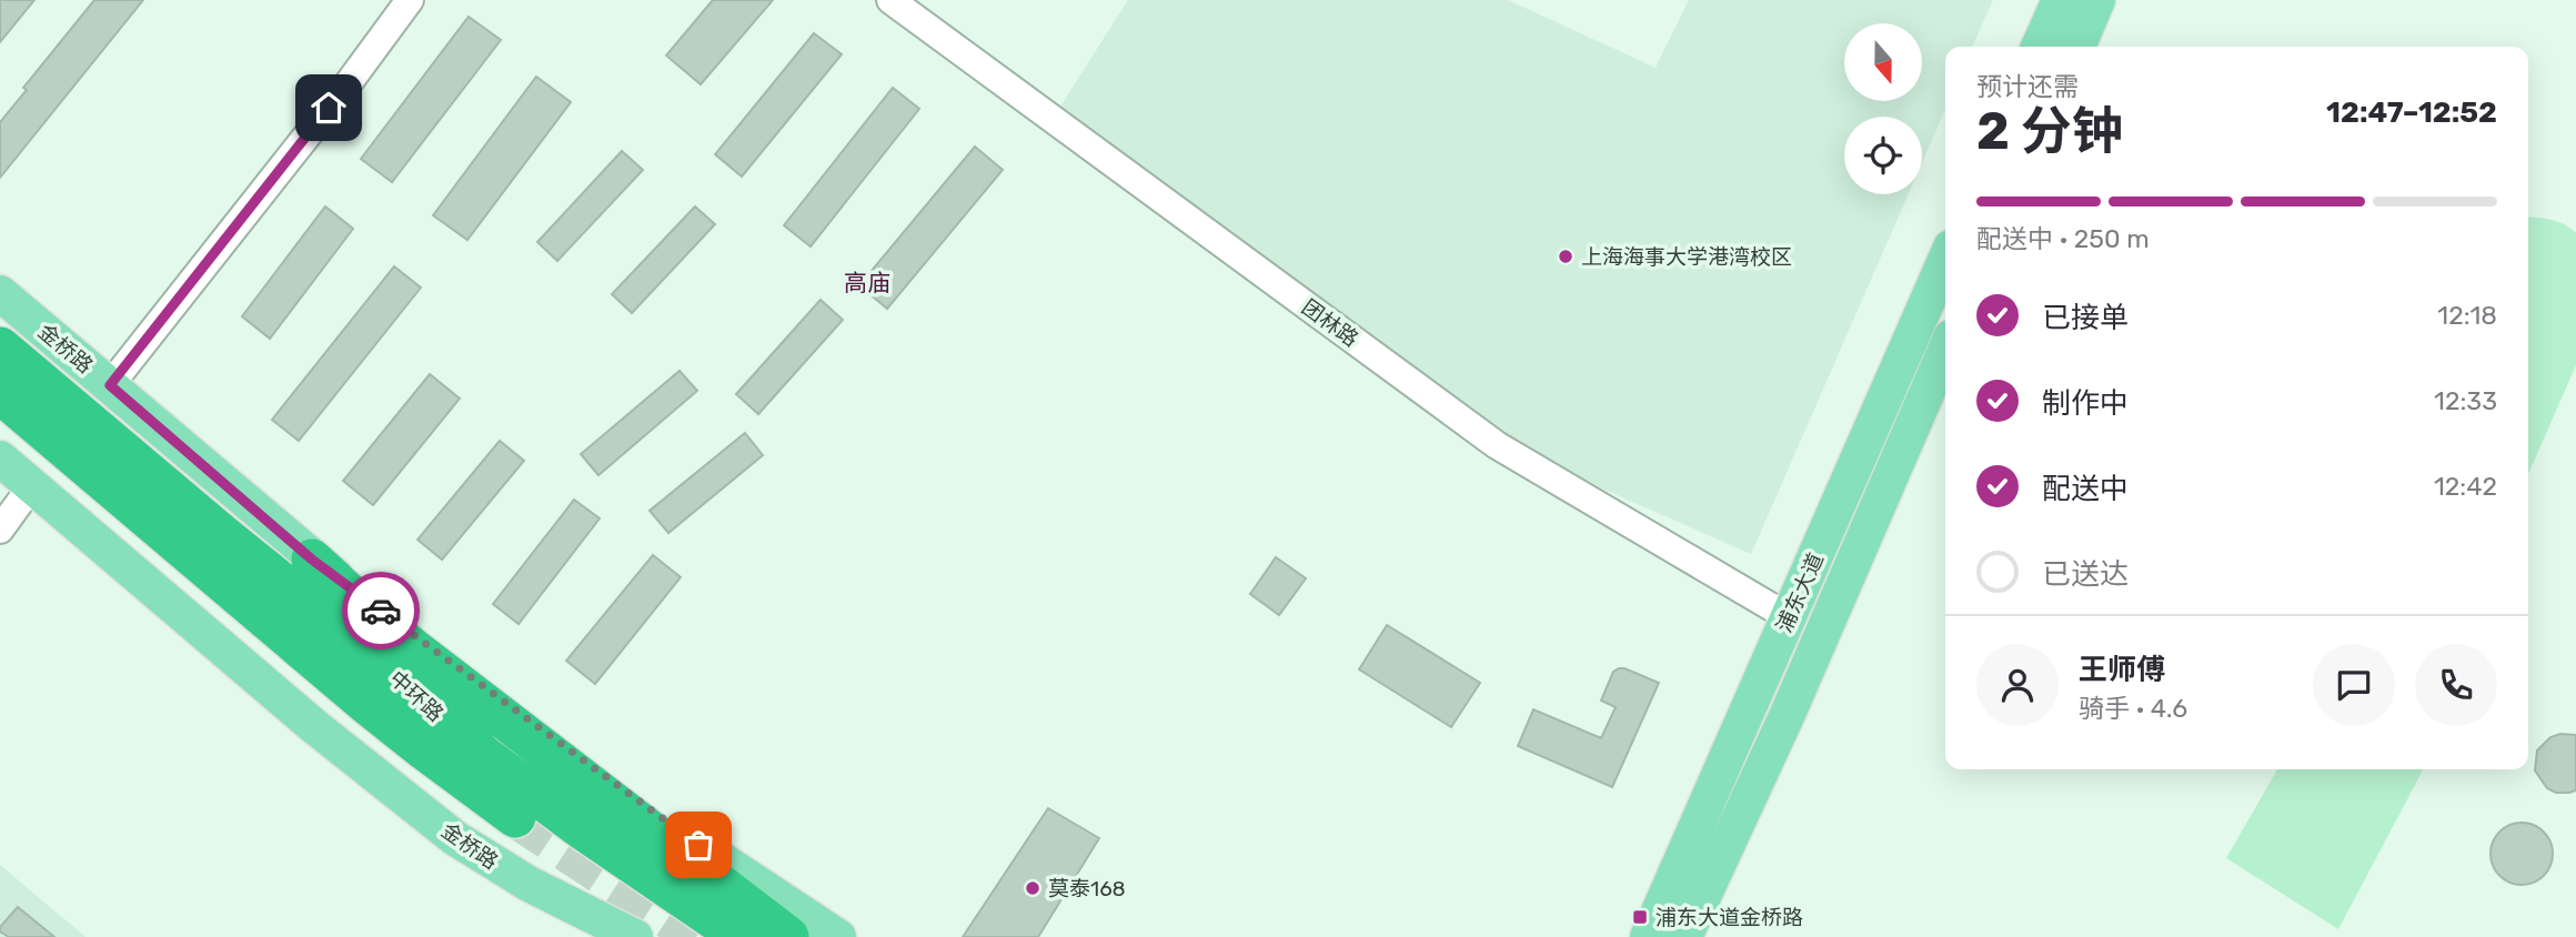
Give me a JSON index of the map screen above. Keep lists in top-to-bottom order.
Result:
{
  "streets": {
    "highway": ["中环路"],
    "main road": ["金桥路", "浦东大道"],
    "street": ["团林路"]
  },
  "crossings": [
    ["团林路", "浦东大道"]
  ],
  "districts": ["高庙"],
  "places": {
    "other": ["上海海事大学港湾校区", "莫泰168"],
    "transit": ["浦东大道金桥路"]
  },
  "north": "bottom",
  "page": {
    "heading": ["2 分钟", "预计还需", "12:47–12:52"],
    "panel": ["王师傅", "骑手 · 4.6"],
    "bar": "配送中 · 250 m",
    "list": [
      ["已接单", "12:18"],
      ["制作中", "12:33"],
      ["配送中", "12:42"],
      "已送达"
    ]
  }
}
